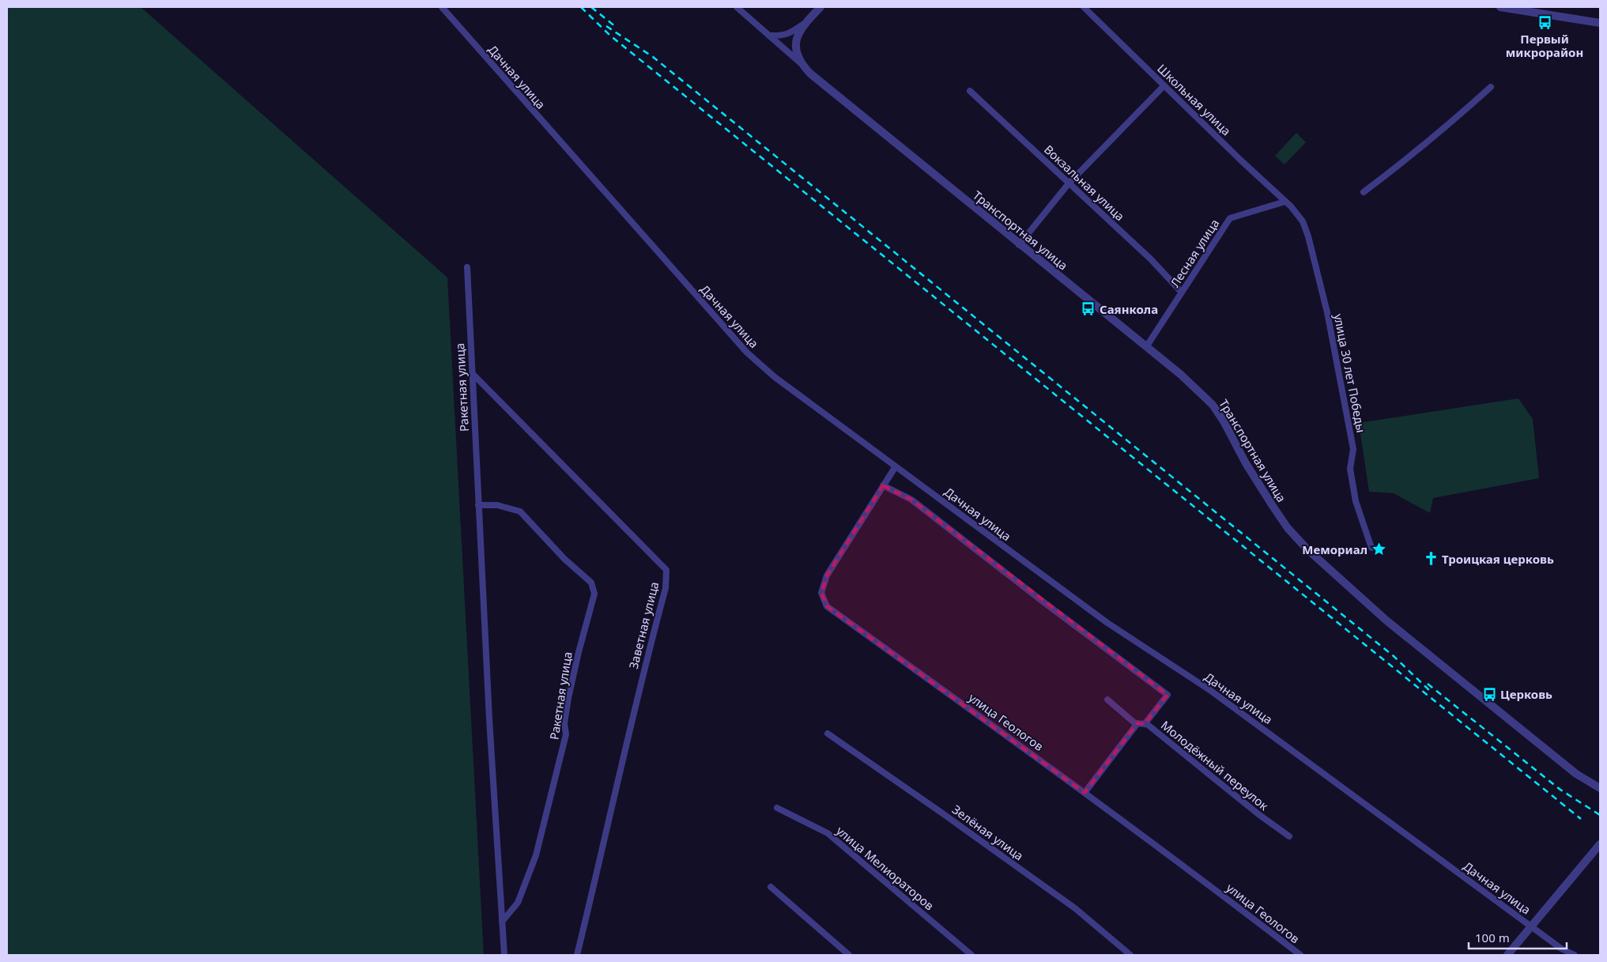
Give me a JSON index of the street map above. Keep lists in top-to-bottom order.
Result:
{
  "streets": {
    "street": [
      "Дачная улица",
      "Школьная улица",
      "Вокзальная улица",
      "Транспортная улица",
      "Лесная улица",
      "улица 30 лет Победы",
      "Ракетная улица",
      "Заветная улица",
      "улица Геологов",
      "Молодёжный переулок",
      "Зелёная улица",
      "улица Мелиораторов"
    ]
  },
  "crossings": [
    ["Дачная улица", "улица Геологов"],
    ["Школьная улица", "Лесная улица"],
    ["Школьная улица", "улица 30 лет Победы"],
    ["Вокзальная улица", "Лесная улица"],
    ["Транспортная улица", "Лесная улица"],
    ["Ракетная улица", "Заветная улица"]
  ],
  "places": {
    "bus stop": ["Первый микрорайон", "Саянкола", "Церковь"],
    "place": ["Мемориал"],
    "church": ["Троицкая церковь"]
  },
  "scale_bar": "100 m"
}
